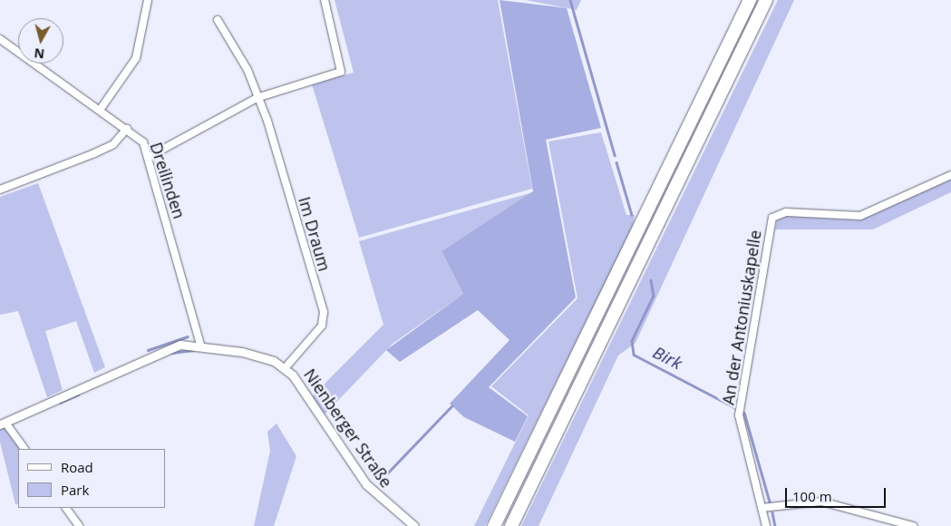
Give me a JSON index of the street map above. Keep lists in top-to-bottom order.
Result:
{
  "streets": {
    "street": [
      "Dreilinden",
      "Im Draum",
      "An der Antoniuskapelle",
      "Nienberger Straße"
    ]
  },
  "crossings": [
    ["Dreilinden", "Nienberger Straße"],
    ["Im Draum", "Nienberger Straße"]
  ],
  "water": ["Birk"],
  "legend": ["Road", "Park"],
  "scale_bar": "100 m",
  "north": "bottom"
}
